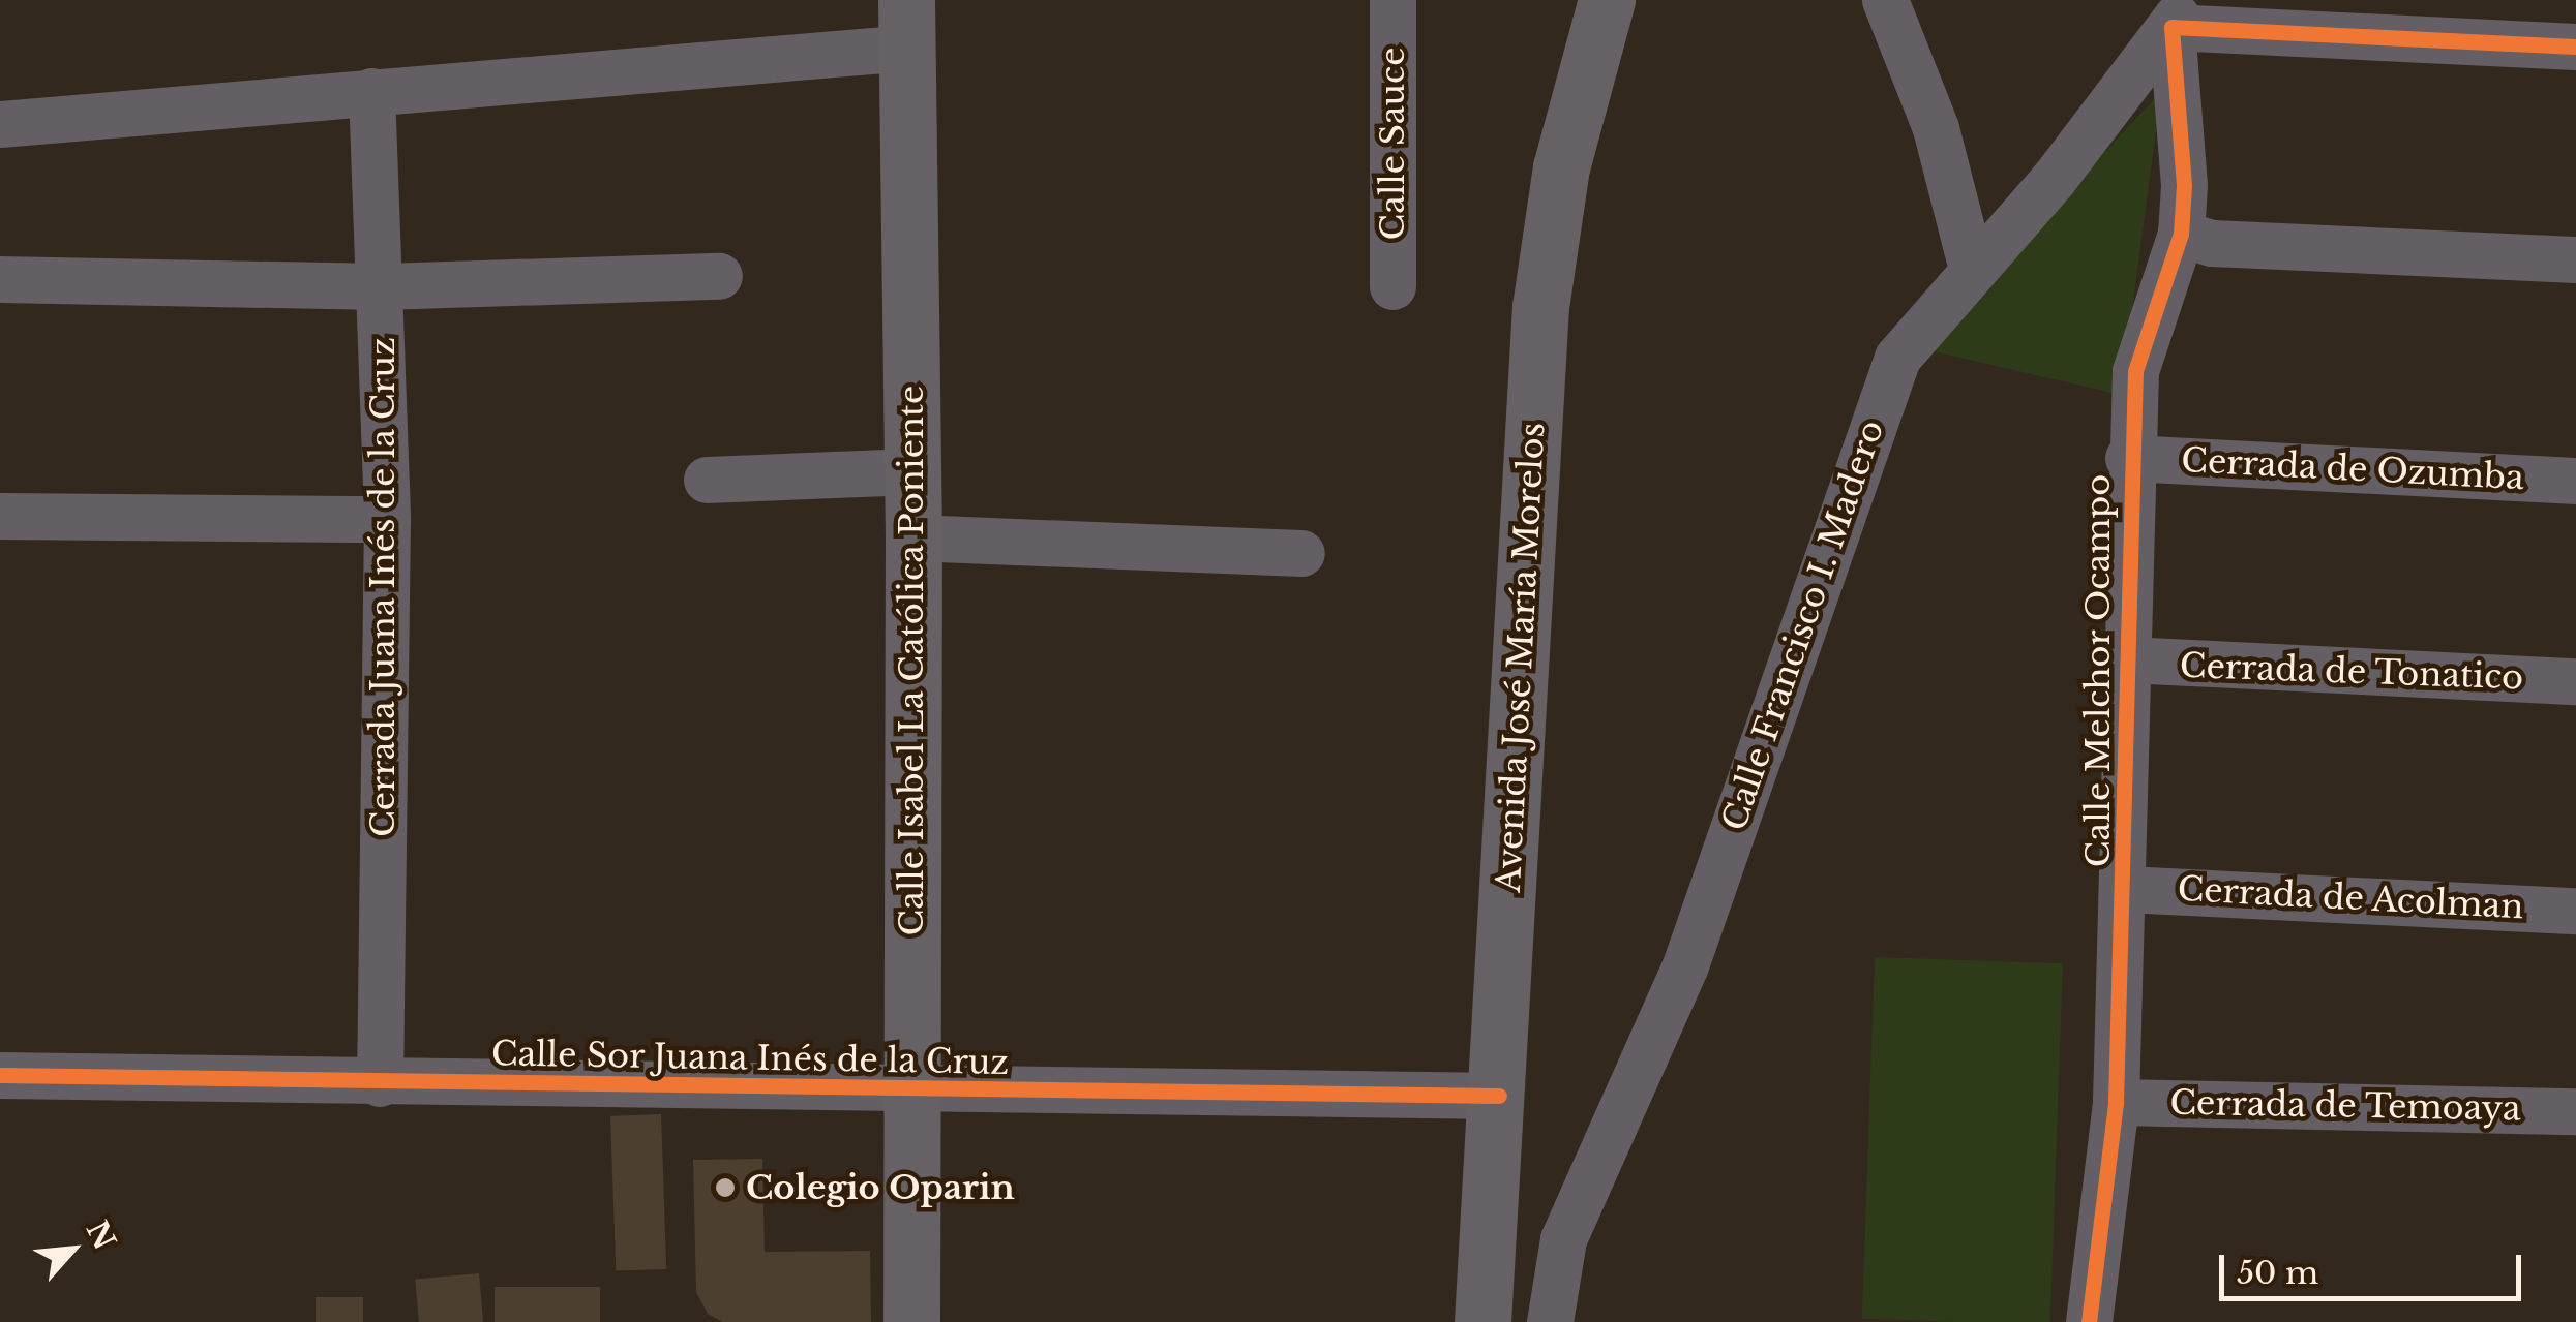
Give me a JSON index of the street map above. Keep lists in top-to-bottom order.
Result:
{
  "streets": {
    "main road": ["Avenida José María Morelos", "Calle Isabel La Católica Poniente"],
    "street": [
      "Calle Sauce",
      "Cerrada de Ozumba",
      "Cerrada Juana Inés de la Cruz",
      "Calle Francisco I. Madero",
      "Calle Melchor Ocampo",
      "Cerrada de Tonatico",
      "Cerrada de Acolman",
      "Calle Sor Juana Inés de la Cruz",
      "Cerrada de Temoaya"
    ]
  },
  "crossings": [
    ["Cerrada de Ozumba", "Calle Melchor Ocampo"],
    ["Cerrada Juana Inés de la Cruz", "Calle Sor Juana Inés de la Cruz"],
    ["Calle Francisco I. Madero", "Calle Melchor Ocampo"],
    ["Avenida José María Morelos", "Calle Sor Juana Inés de la Cruz"],
    ["Calle Isabel La Católica Poniente", "Calle Sor Juana Inés de la Cruz"],
    ["Calle Melchor Ocampo", "Cerrada de Tonatico"],
    ["Calle Melchor Ocampo", "Cerrada de Acolman"],
    ["Calle Melchor Ocampo", "Cerrada de Temoaya"]
  ],
  "places": ["Colegio Oparin"],
  "scale_bar": "50 m",
  "north": "top right"
}
